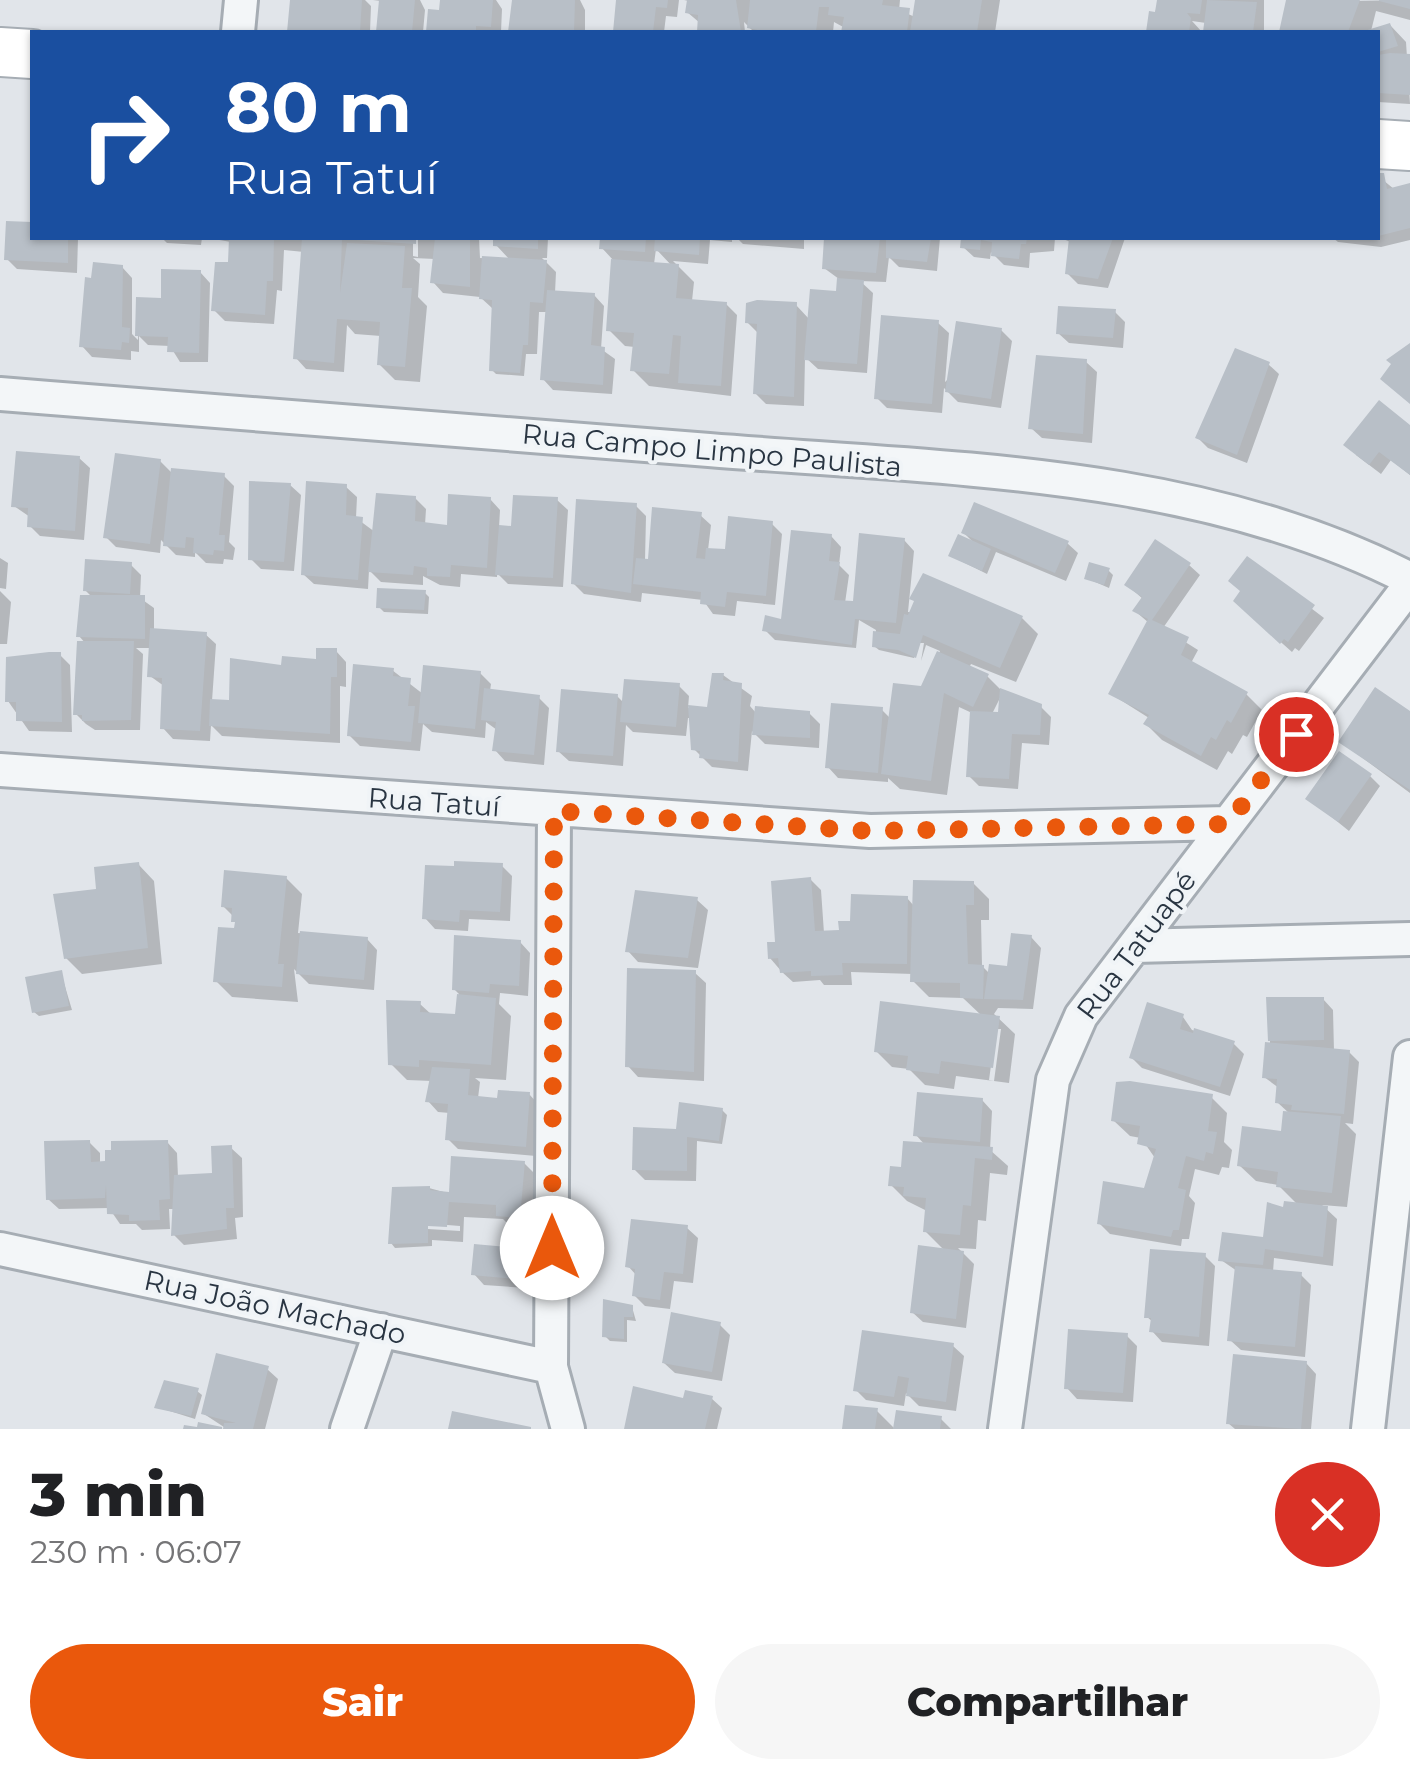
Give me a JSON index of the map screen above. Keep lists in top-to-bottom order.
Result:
{
  "streets": {
    "street": [
      "Rua Campo Limpo Paulista",
      "Rua Tatuí",
      "Rua Tatuapé",
      "Rua João Machado"
    ]
  },
  "crossings": [
    ["Rua Campo Limpo Paulista", "Rua Tatuapé"],
    ["Rua Tatuí", "Rua Tatuapé"]
  ],
  "page": {
    "turn": ["80 m", "Rua Tatuí"],
    "heading": ["3 min", "230 m · 06:07"],
    "buttons": ["Sair", "Compartilhar"]
  }
}
